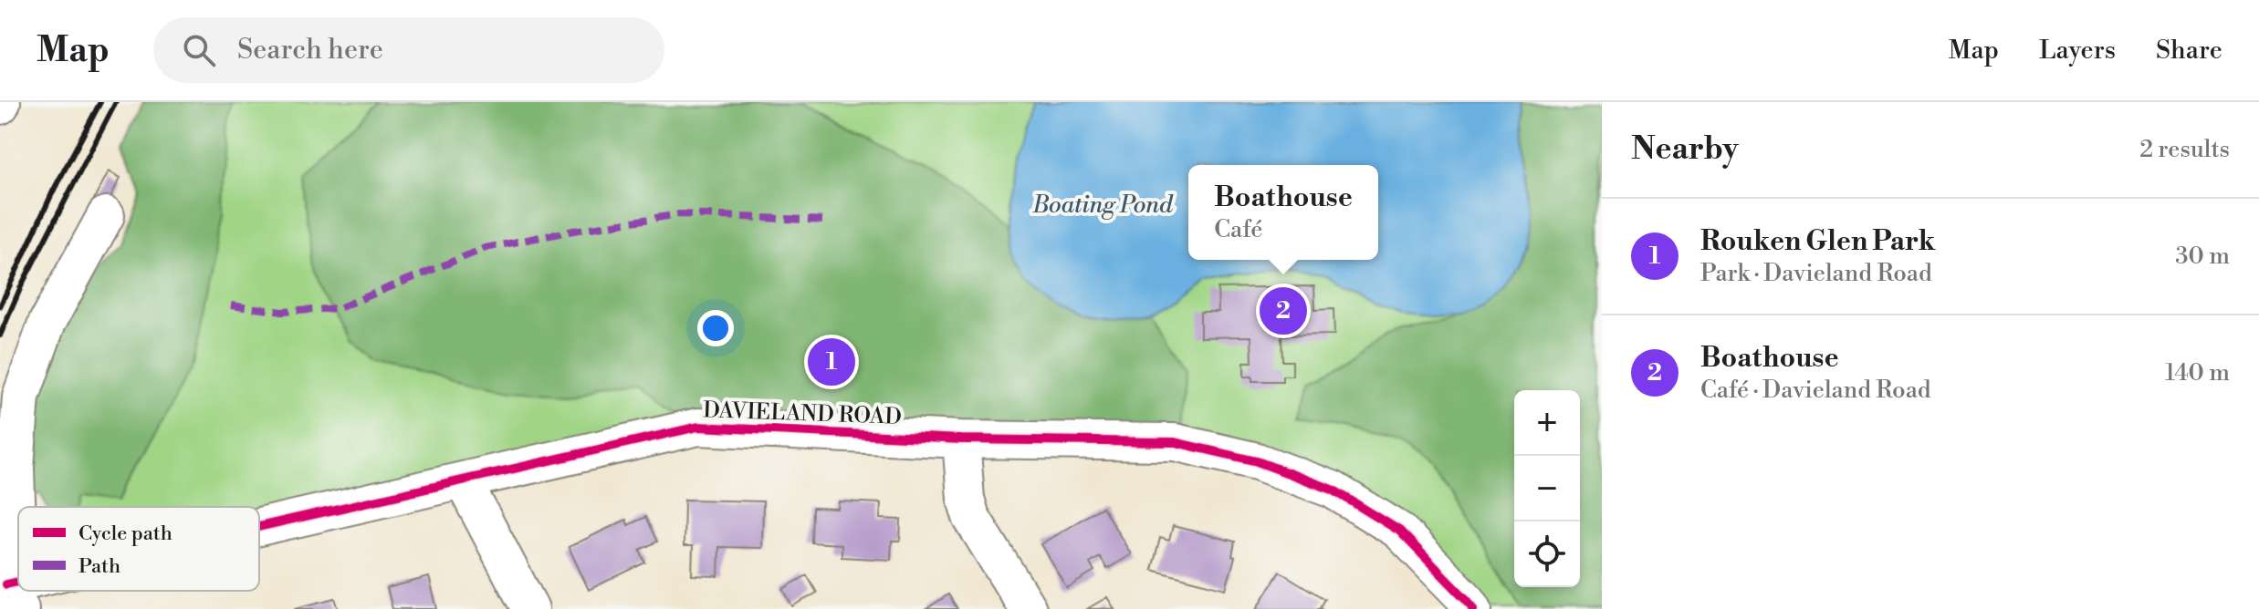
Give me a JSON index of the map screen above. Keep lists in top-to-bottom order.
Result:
{
  "streets": {
    "street": ["DAVIELAND ROAD"]
  },
  "water": ["Boating Pond"],
  "legend": ["Cycle path", "Path"],
  "page": {
    "header": "Map",
    "search": "Search here",
    "nav": ["Map", "Layers", "Share"],
    "heading": ["Nearby", "2 results"],
    "popup": ["Boathouse", "Café"],
    "list": [
      {
        "mark": "1",
        "name": "Rouken Glen Park",
        "note": "Park · Davieland Road",
        "value": "30 m"
      },
      {
        "mark": "2",
        "name": "Boathouse",
        "note": "Café · Davieland Road",
        "value": "140 m"
      }
    ],
    "pins": ["2", "1"],
    "map_buttons": ["+", "−"]
  }
}
